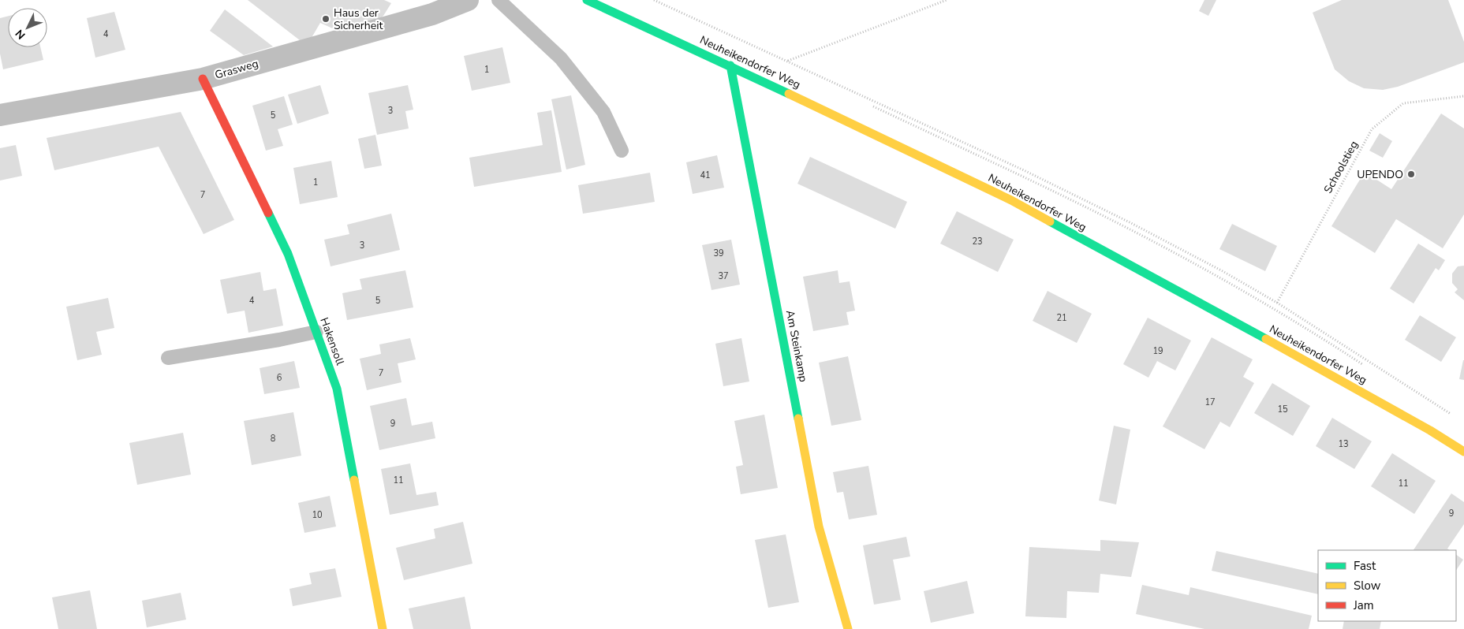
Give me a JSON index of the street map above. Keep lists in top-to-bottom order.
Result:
{
  "streets": {
    "street": [
      "Neuheikendorfer Weg",
      "Grasweg",
      "Hakensoll",
      "Am Steinkamp"
    ],
    "path": ["Schoolstieg"]
  },
  "crossings": [
    ["Neuheikendorfer Weg", "Am Steinkamp"],
    ["Grasweg", "Hakensoll"]
  ],
  "places": ["Haus der Sicherheit", "UPENDO"],
  "house_numbers": [
    "4",
    "1",
    "3",
    "5",
    "41",
    "1",
    "7",
    "23",
    "3",
    "39",
    "37",
    "4",
    "5",
    "21",
    "19",
    "7",
    "6",
    "17",
    "15",
    "9",
    "8",
    "13",
    "11",
    "11",
    "9",
    "10"
  ],
  "legend": ["Fast", "Slow", "Jam"],
  "north": "bottom left"
}
